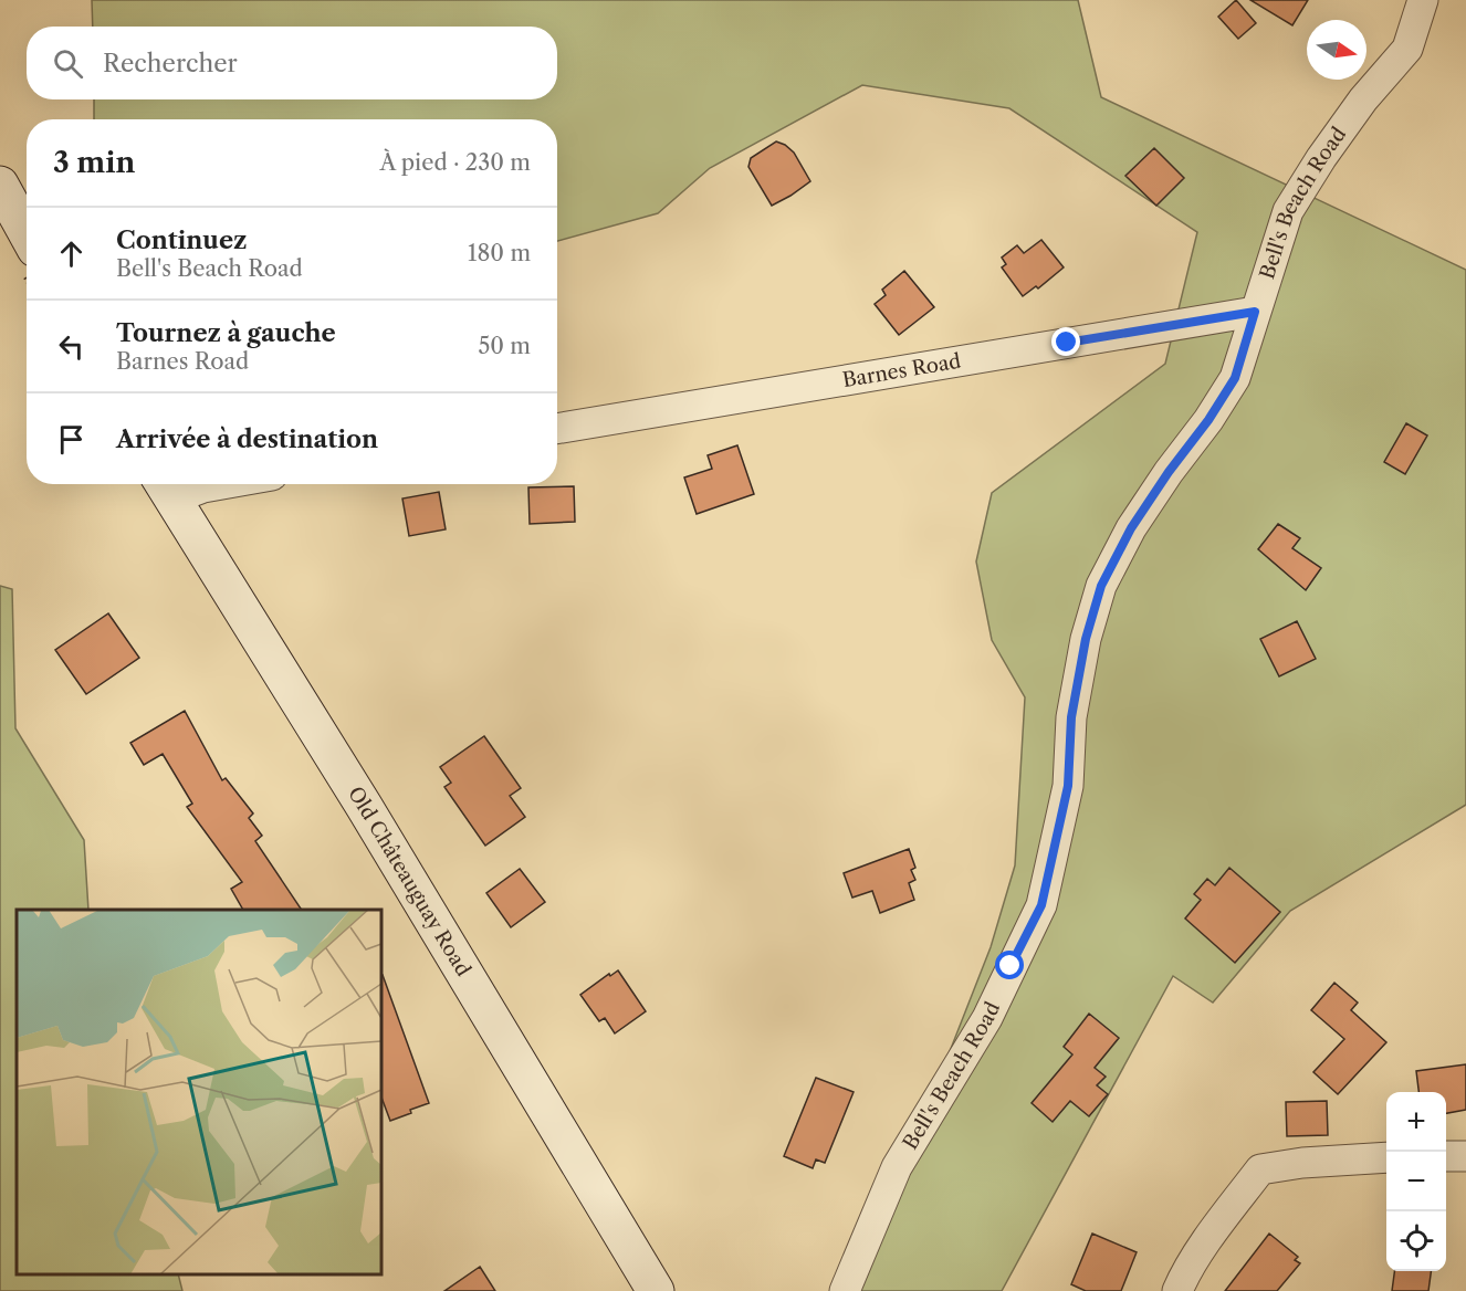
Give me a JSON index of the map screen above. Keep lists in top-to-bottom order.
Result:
{
  "streets": {
    "street": ["Bell's Beach Road", "Barnes Road", "Old Châteauguay Road"]
  },
  "crossings": [
    ["Bell's Beach Road", "Barnes Road"]
  ],
  "north": "right",
  "page": {
    "search": "Rechercher",
    "heading": ["3 min", "À pied · 230 m"],
    "list": [
      ["Continuez", "Bell's Beach Road", "180 m"],
      ["Tournez à gauche", "Barnes Road", "50 m"],
      "Arrivée à destination"
    ],
    "map_buttons": ["+", "−"]
  }
}
